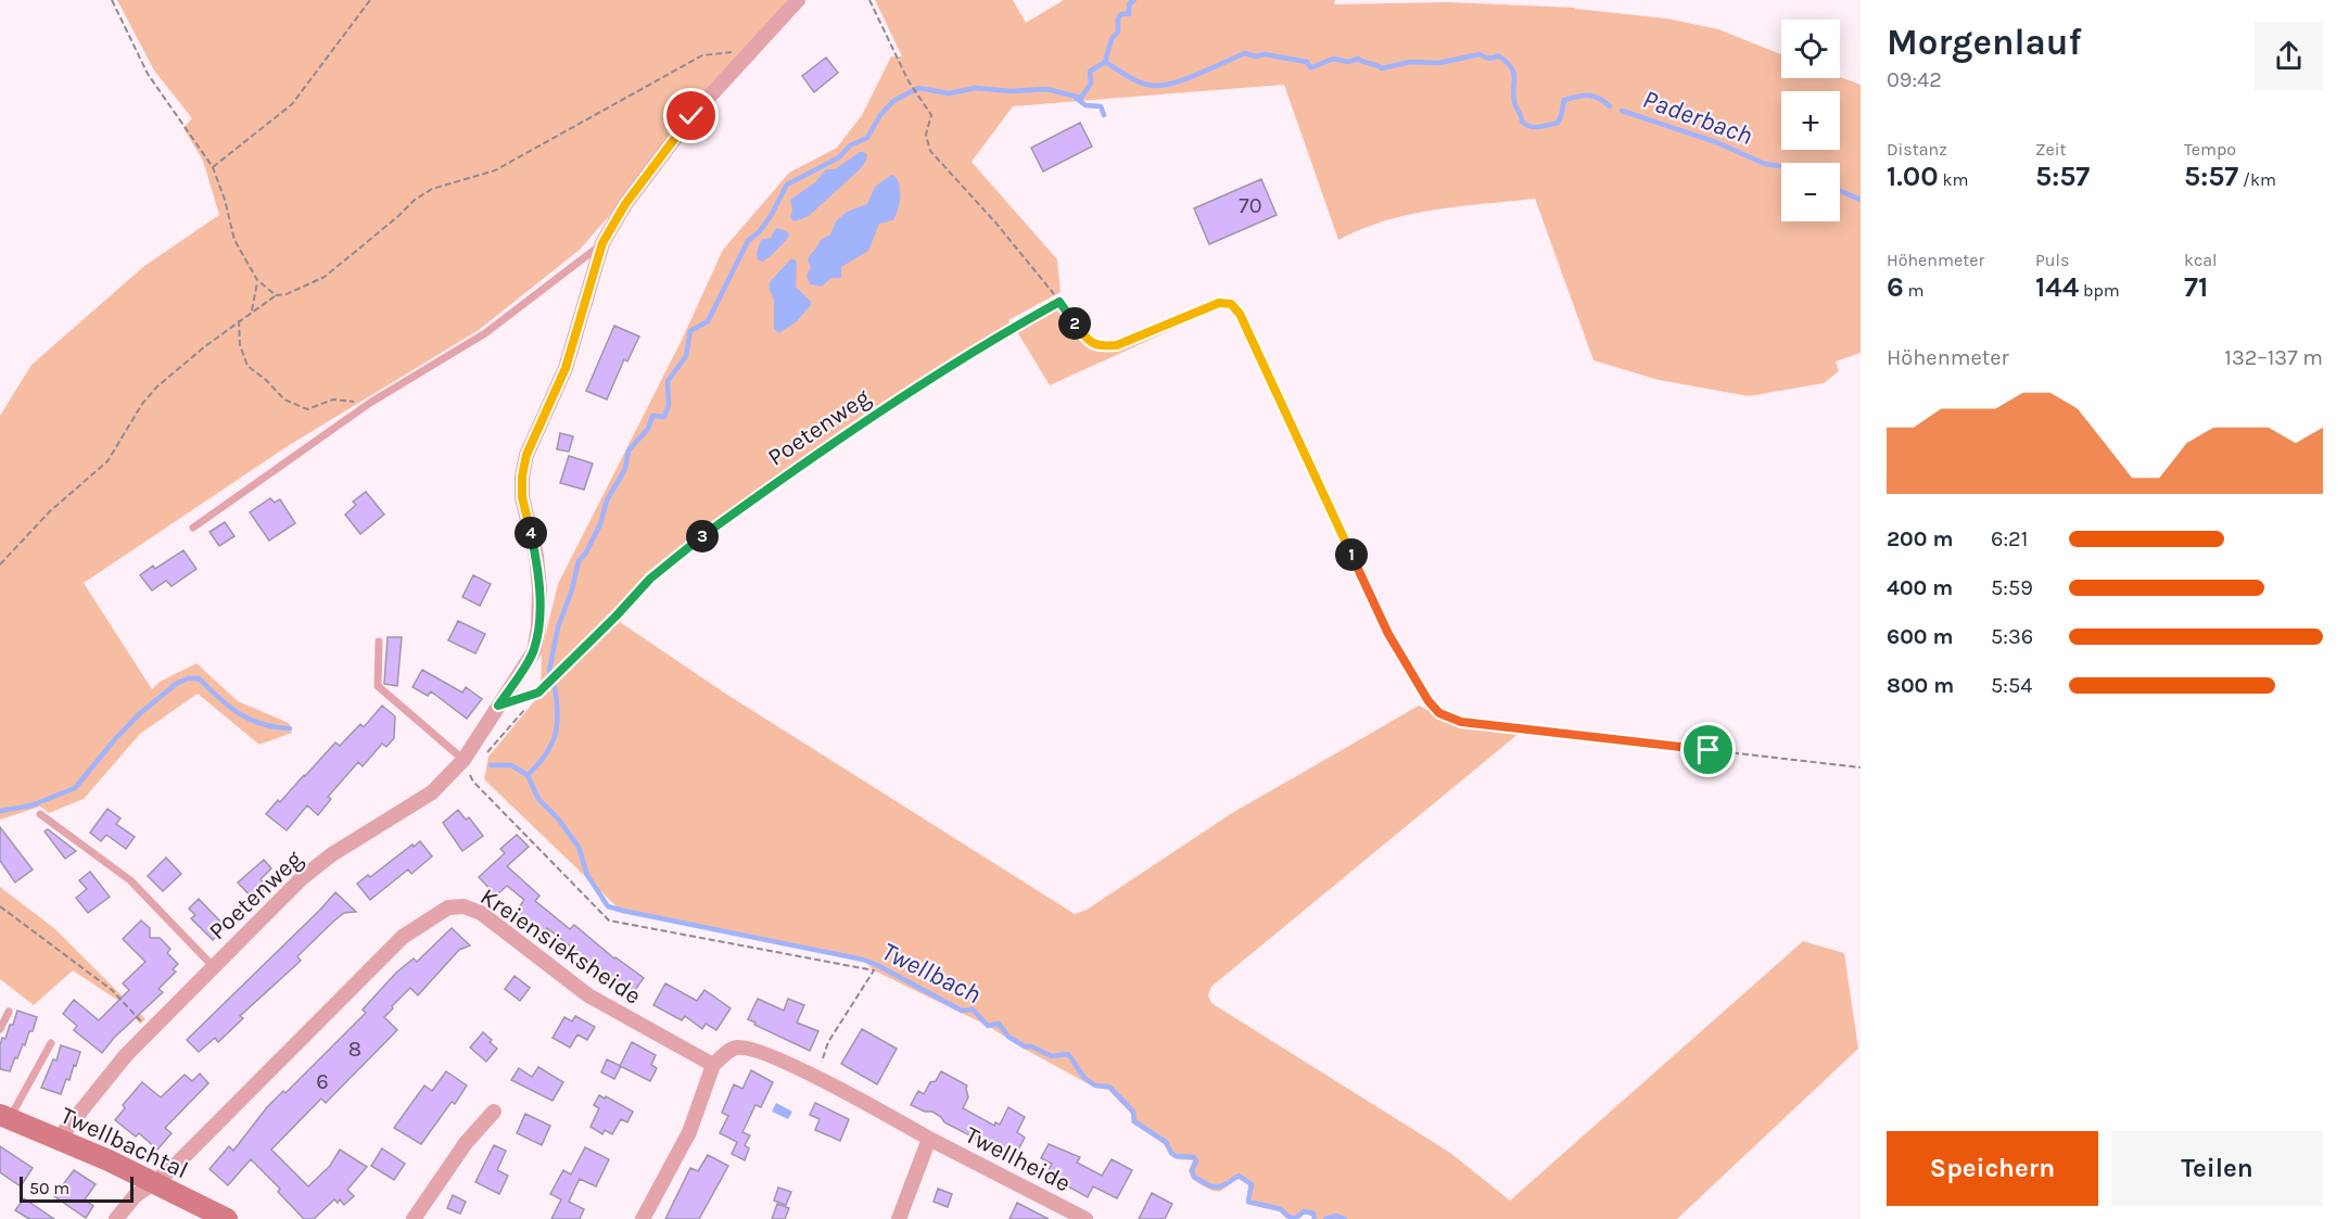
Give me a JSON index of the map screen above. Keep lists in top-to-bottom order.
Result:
{
  "streets": {
    "street": [
      "Poetenweg",
      "Kreiensieksheide",
      "Twellbachtal",
      "Twellheide"
    ]
  },
  "crossings": [
    ["Poetenweg", "Twellbachtal"],
    ["Kreiensieksheide", "Twellbachtal"]
  ],
  "water": ["Paderbach", "Twellbach"],
  "house_numbers": ["70", "8", "6"],
  "scale_bar": "50 m",
  "page": {
    "heading": ["Morgenlauf", "09:42"],
    "map_buttons": ["+", "−"],
    "stats": [
      ["Distanz", "1.00 km"],
      ["Zeit", "5:57"],
      ["Tempo", "5:57 /km"],
      ["Höhenmeter", "6 m"],
      ["Puls", "144 bpm"],
      ["kcal", "71"]
    ],
    "pins": [
      "2",
      "4",
      "3",
      "1"
    ],
    "chart": ["Höhenmeter", "132–137 m"],
    "list": [
      {
        "name": "200 m",
        "note": "6:21"
      },
      {
        "name": "400 m",
        "note": "5:59"
      },
      {
        "name": "600 m",
        "note": "5:36"
      },
      {
        "name": "800 m",
        "note": "5:54"
      }
    ],
    "buttons": ["Speichern", "Teilen"],
    "scale": "50 m"
  }
}
